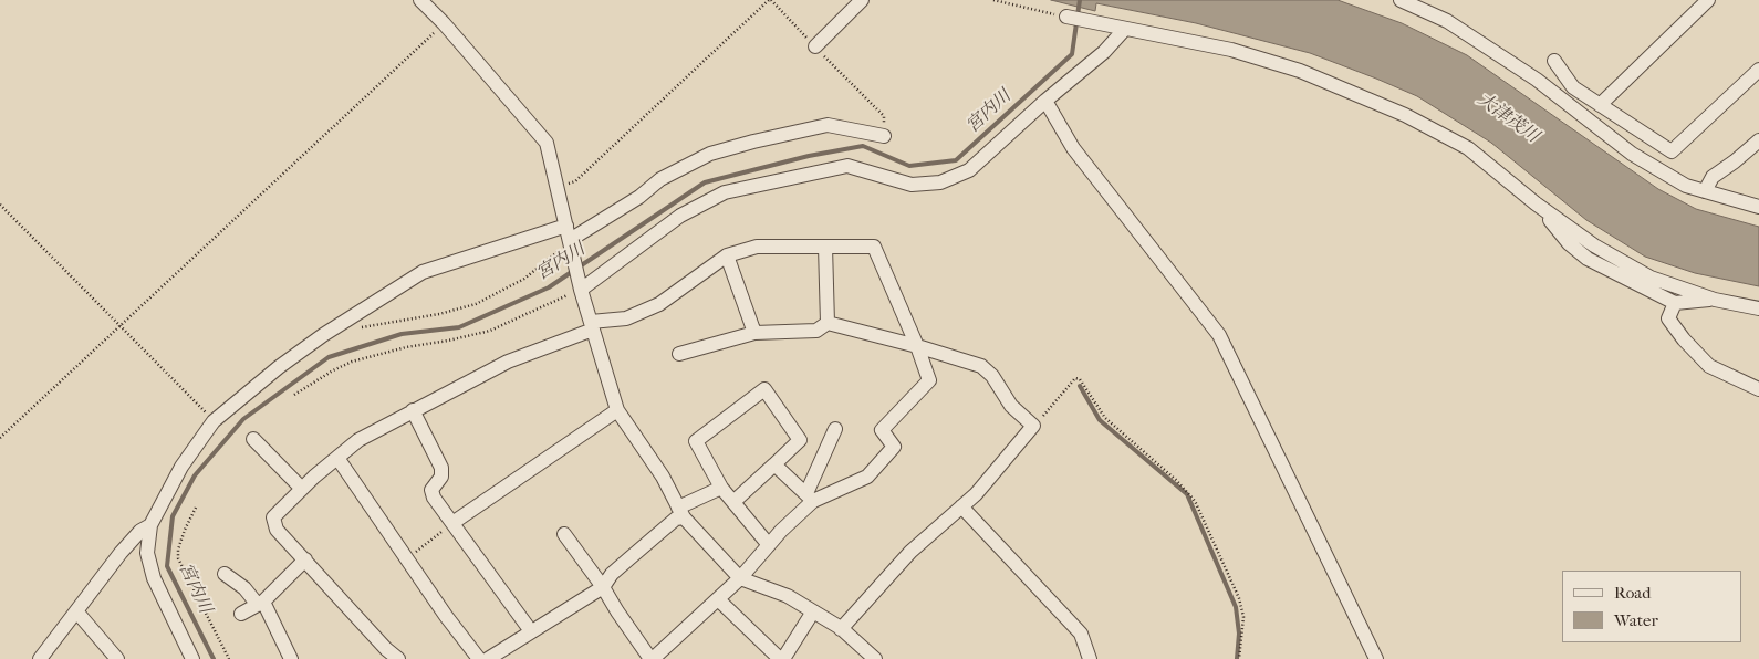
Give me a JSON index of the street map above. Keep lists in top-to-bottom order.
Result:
{
  "water": ["宮内川", "大津茂川"],
  "legend": ["Road", "Water"]
}
